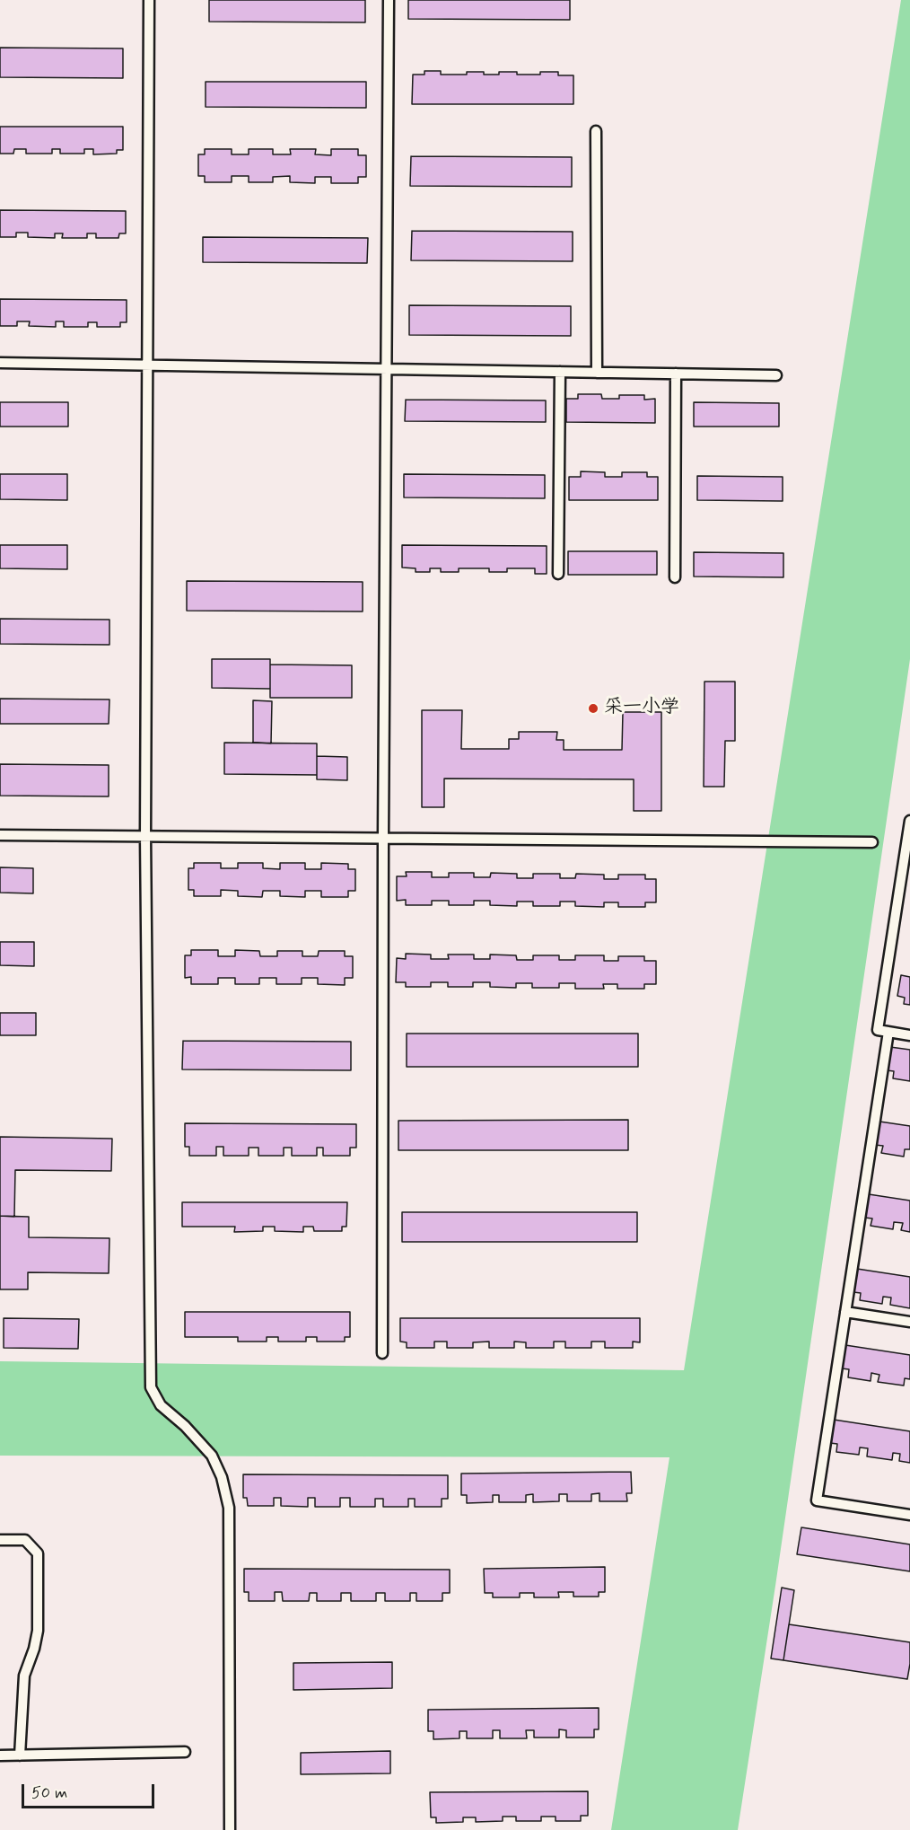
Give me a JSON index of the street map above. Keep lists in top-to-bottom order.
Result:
{
  "places": ["采一小学"],
  "scale_bar": "50 m"
}
